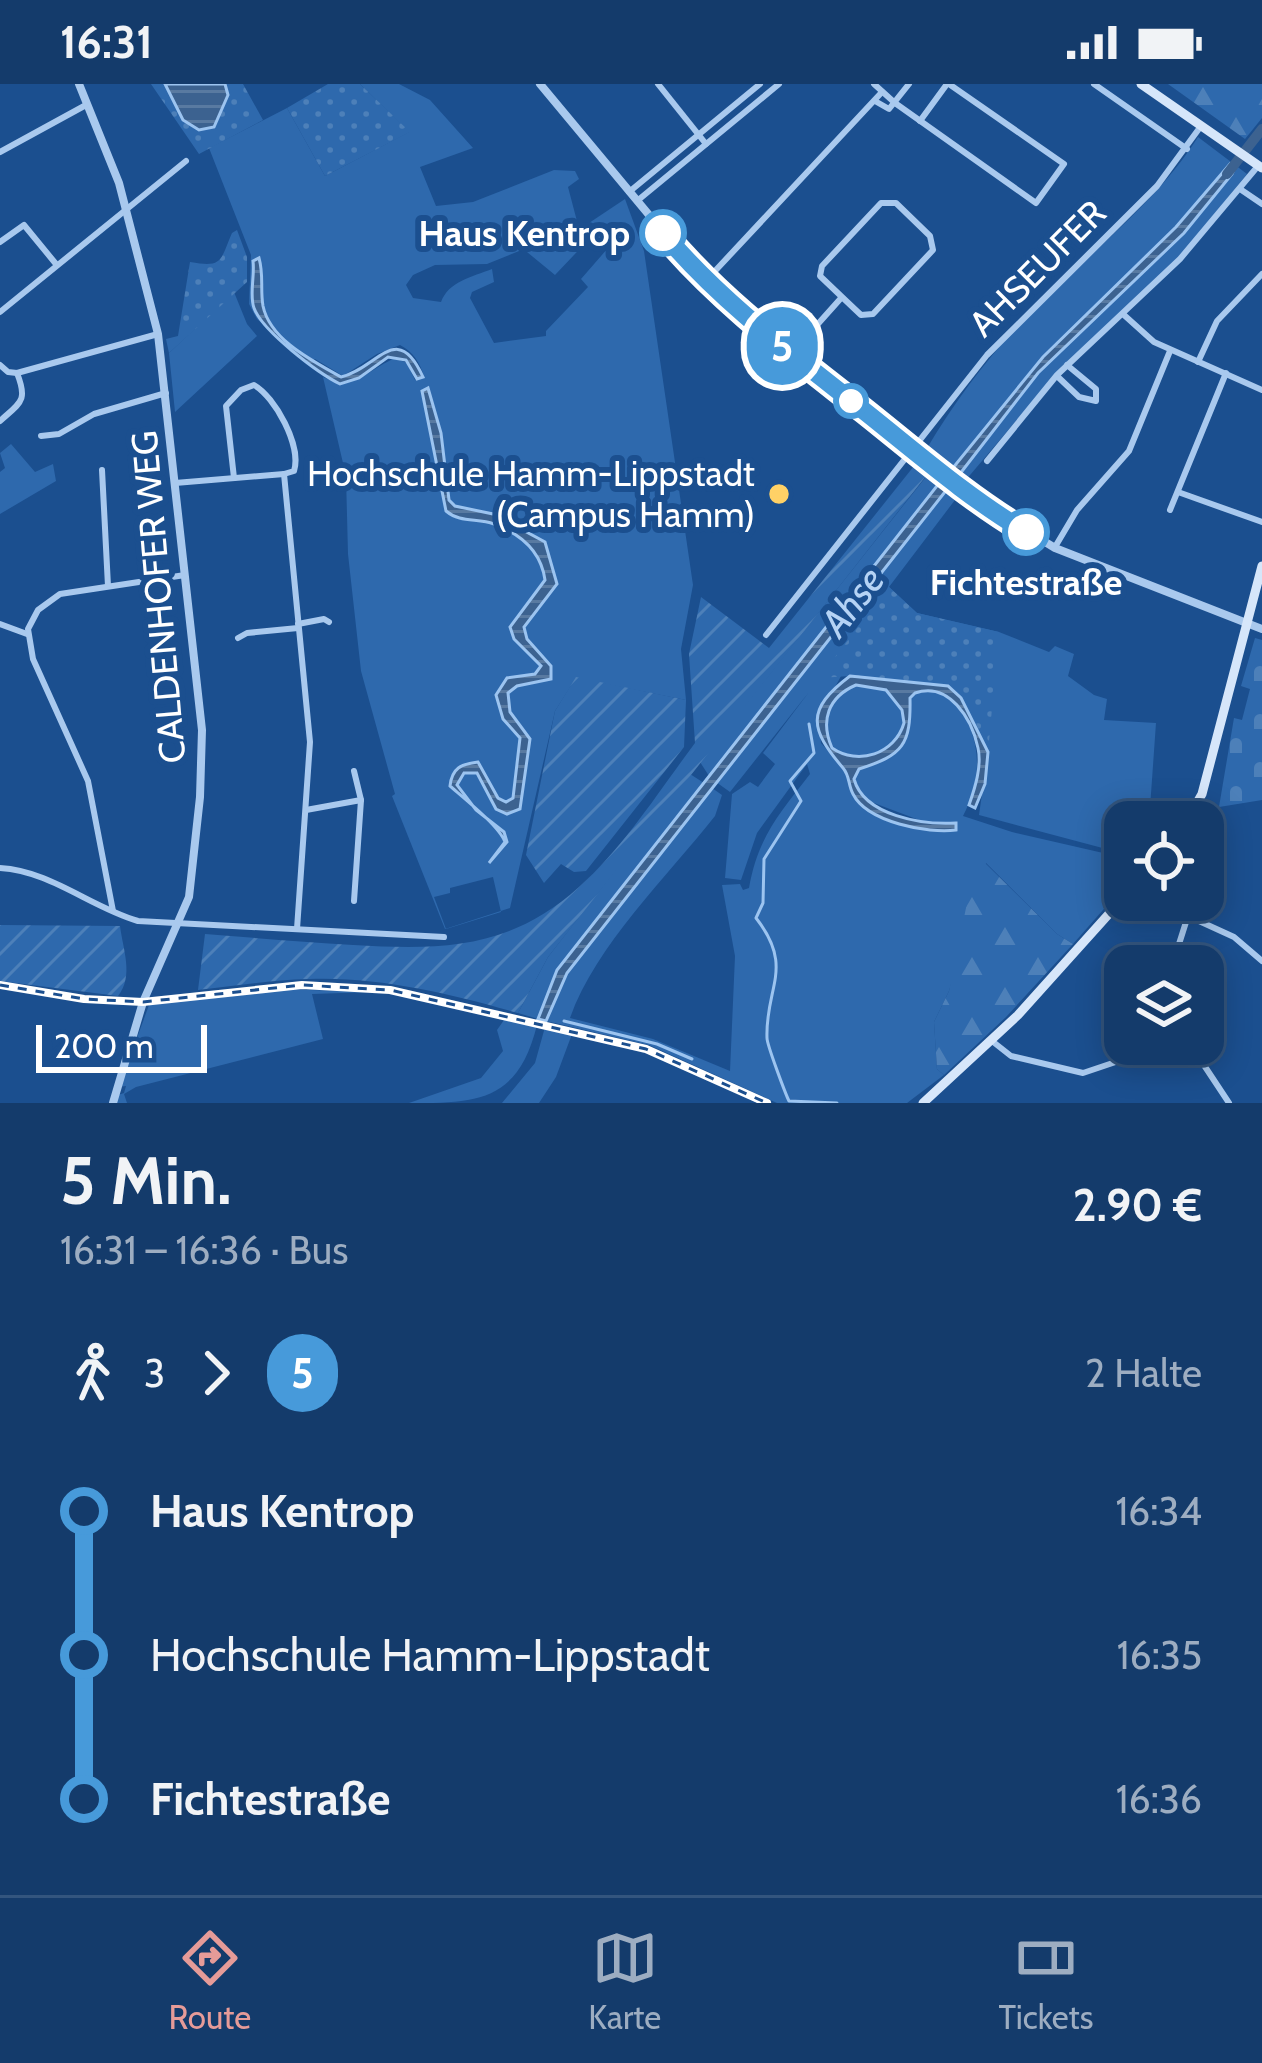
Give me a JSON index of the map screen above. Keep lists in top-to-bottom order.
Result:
{
  "streets": {
    "street": ["AHSEUFER", "CALDENHOFER WEG"]
  },
  "water": ["Ahse"],
  "places": ["Haus Kentrop", "Hochschule Hamm-Lippstadt (Campus Hamm)", "Fichtestraße"],
  "lines": ["bus line 5"],
  "scale_bar": "200 m",
  "page": {
    "status": "16:31",
    "on_map": "5",
    "scale": "200 m",
    "heading": ["5 Min.", "16:31 – 16:36 · Bus", "2.90 €"],
    "legs": ["3", "5", "2 Halte"],
    "list": [
      {
        "name": "Haus Kentrop",
        "value": "16:34"
      },
      {
        "name": "Hochschule Hamm-Lippstadt",
        "value": "16:35"
      },
      {
        "name": "Fichtestraße",
        "value": "16:36"
      }
    ],
    "tabs": ["Route", "Karte", "Tickets"]
  }
}
